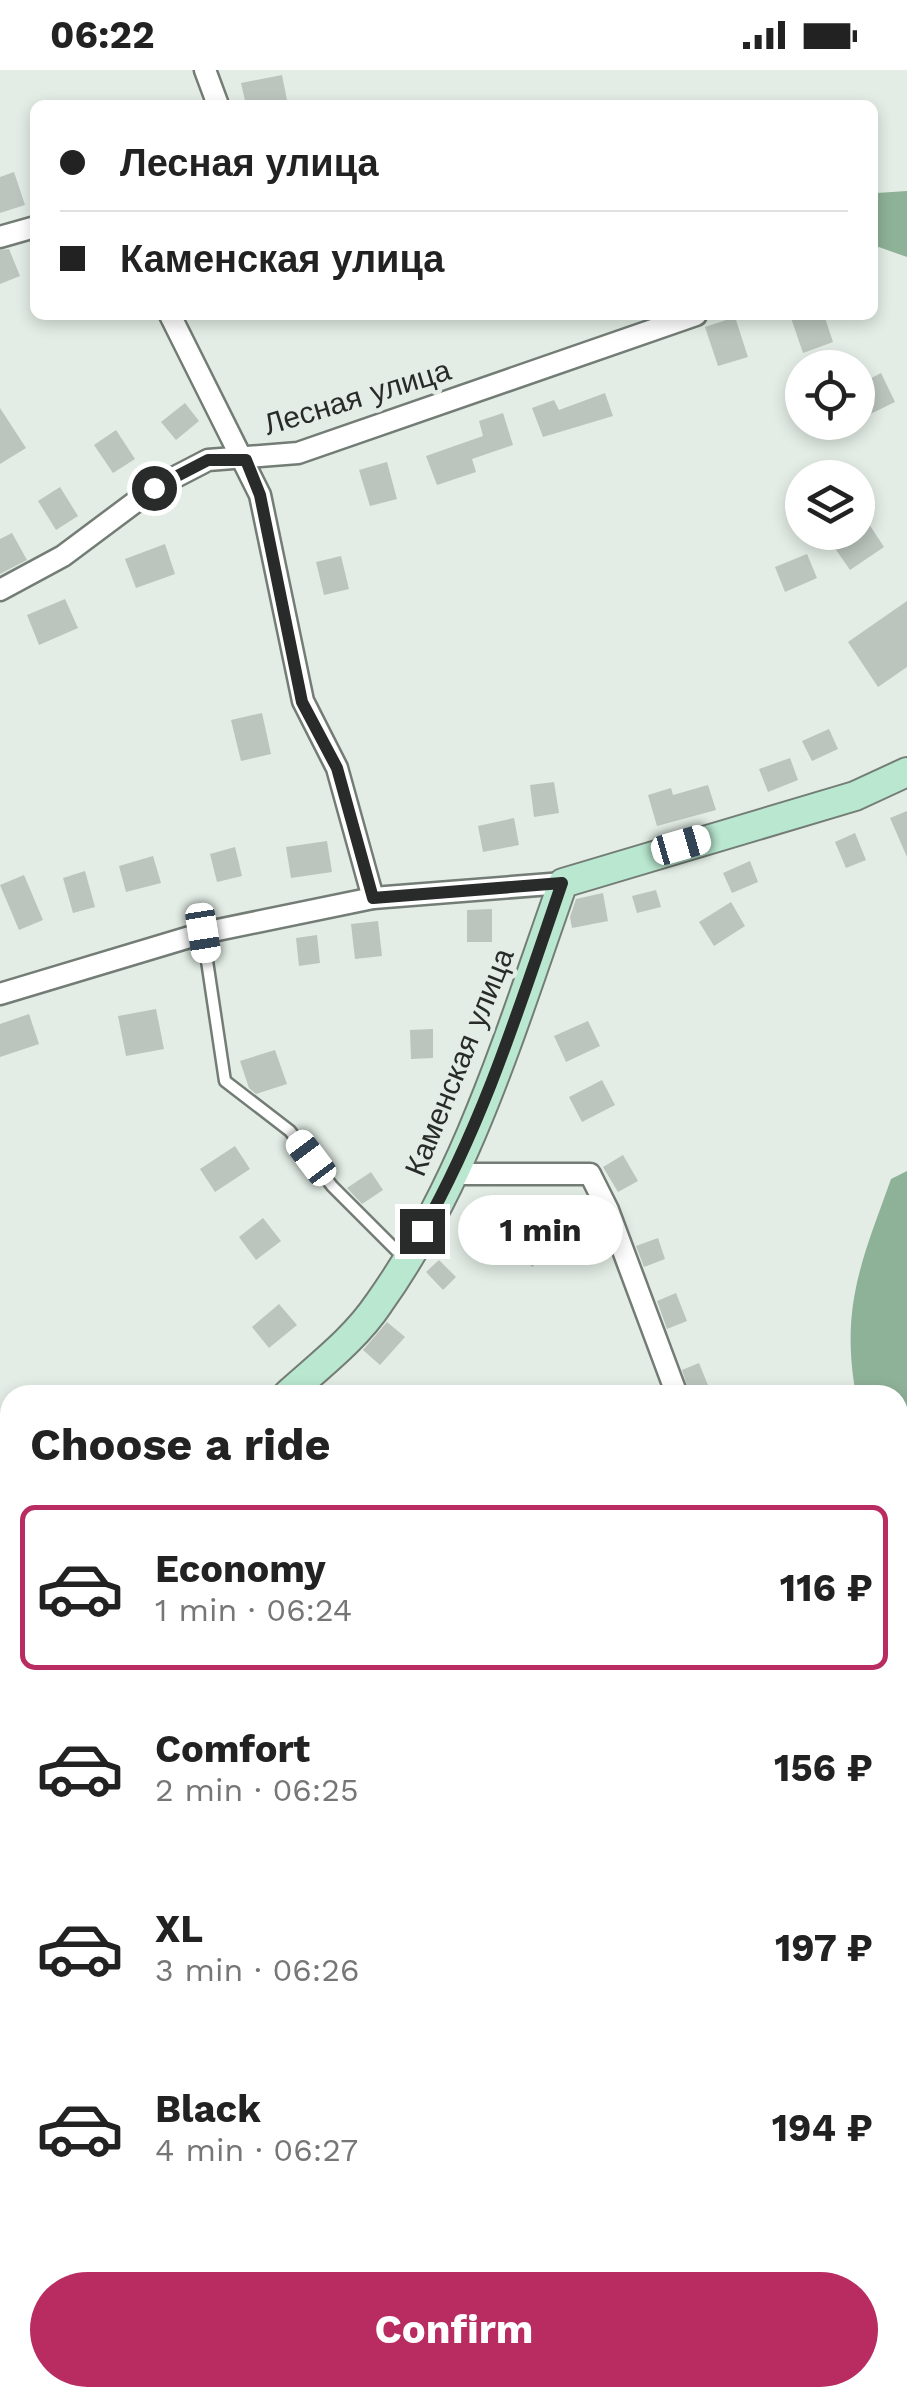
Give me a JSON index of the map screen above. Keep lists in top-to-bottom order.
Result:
{
  "streets": {
    "street": ["Лесная улица", "Каменская улица"]
  },
  "page": {
    "status": "06:22",
    "banner": ["Лесная улица", "Каменская улица"],
    "bubble": "1 min",
    "heading": "Choose a ride",
    "list": [
      {
        "name": "Economy",
        "note": "1 min · 06:24",
        "value": "116 ₽"
      },
      {
        "name": "Comfort",
        "note": "2 min · 06:25",
        "value": "156 ₽"
      },
      {
        "name": "XL",
        "note": "3 min · 06:26",
        "value": "197 ₽"
      },
      {
        "name": "Black",
        "note": "4 min · 06:27",
        "value": "194 ₽"
      }
    ],
    "buttons": "Confirm"
  }
}
